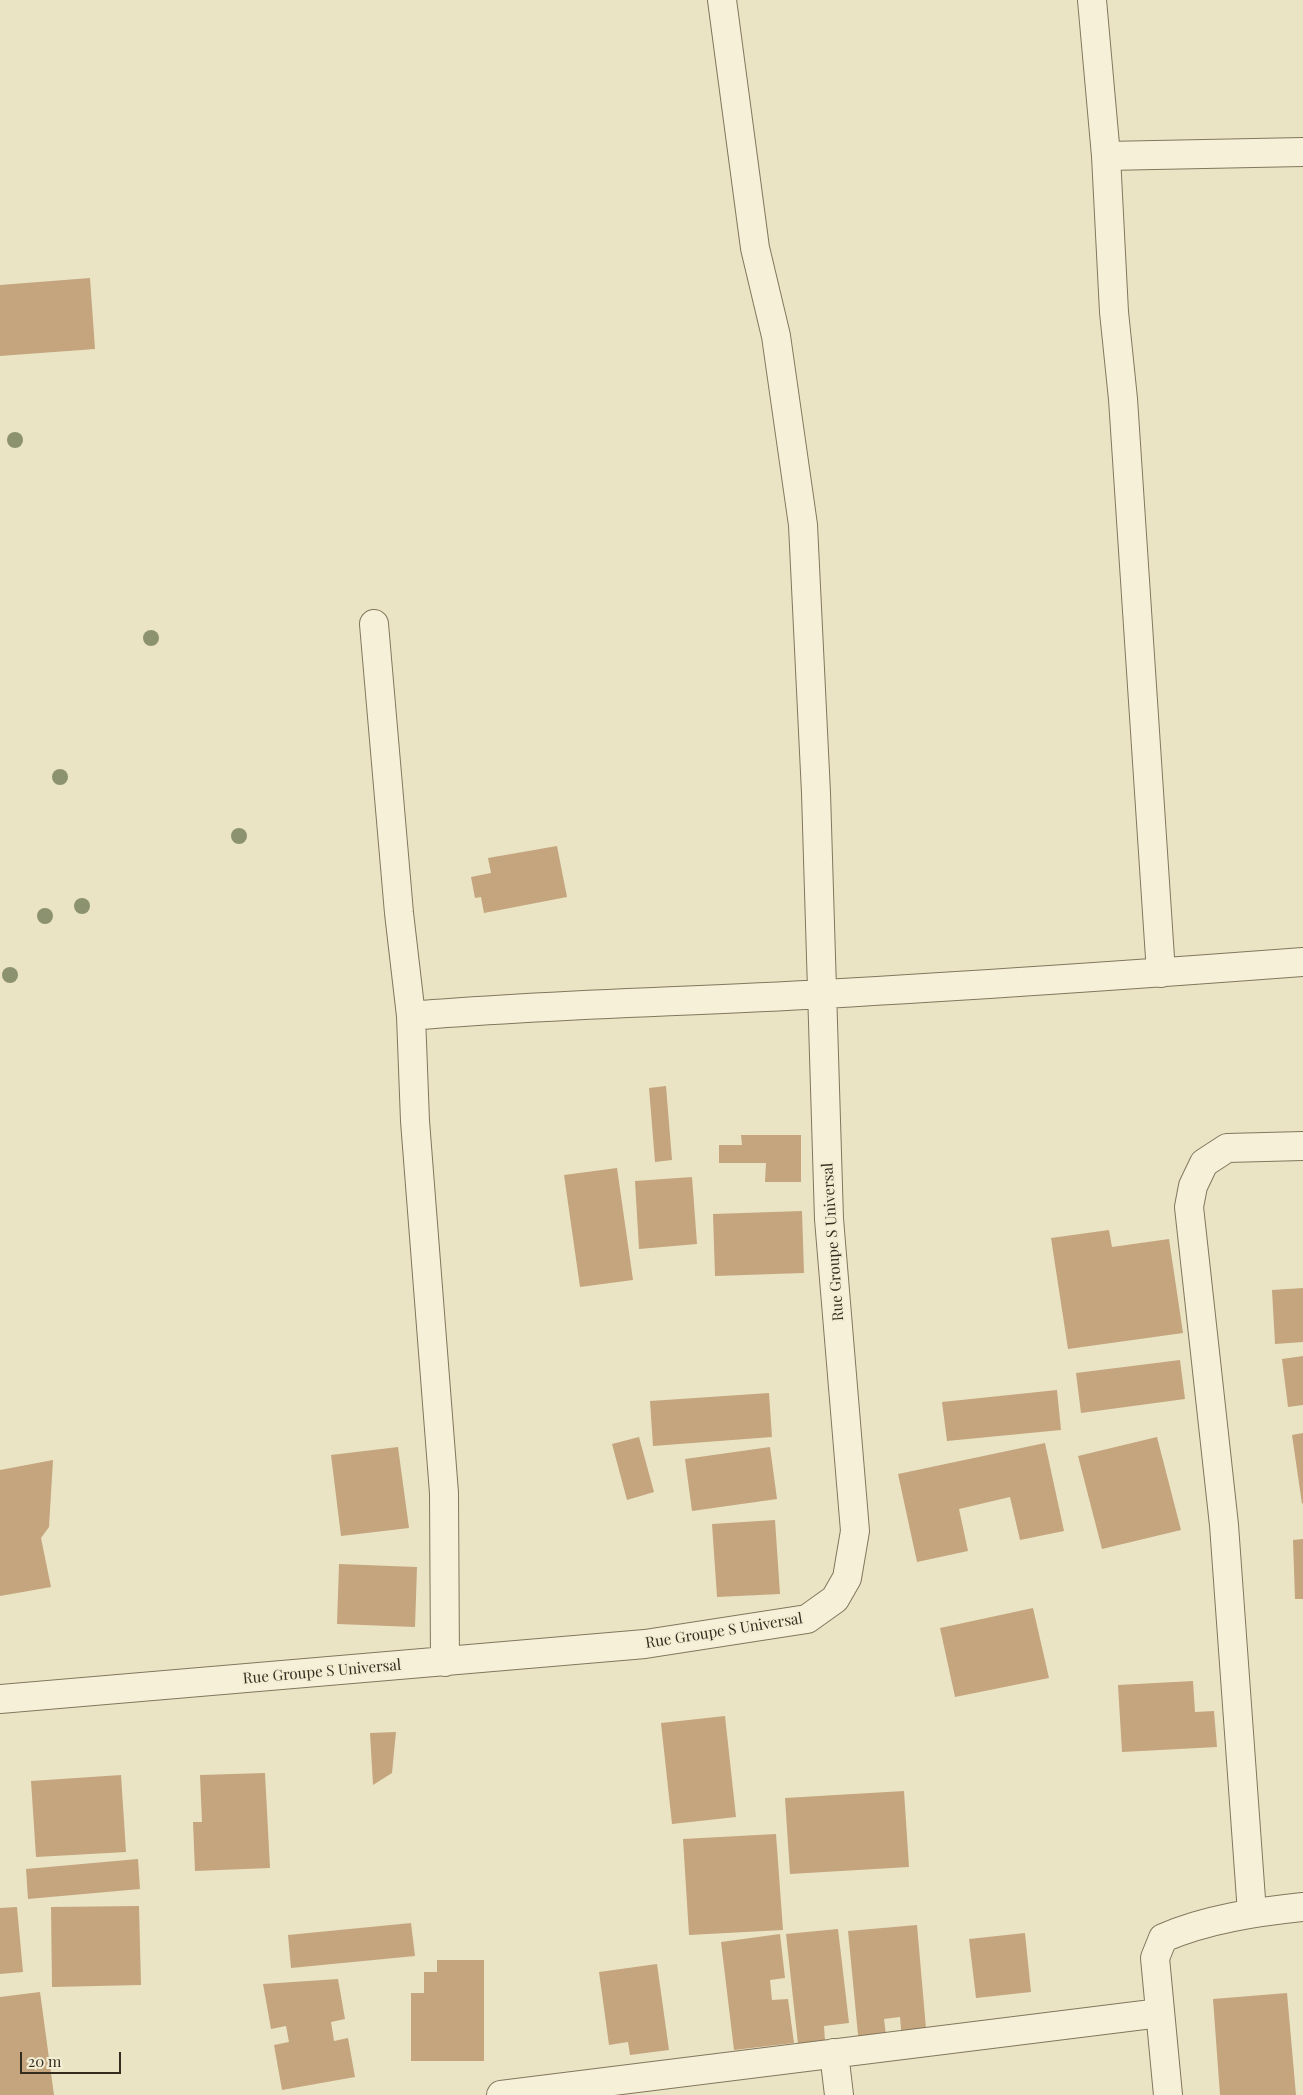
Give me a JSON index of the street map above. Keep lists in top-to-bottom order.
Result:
{
  "streets": {
    "street": ["Rue Groupe S Universal"]
  },
  "scale_bar": "20 m"
}
